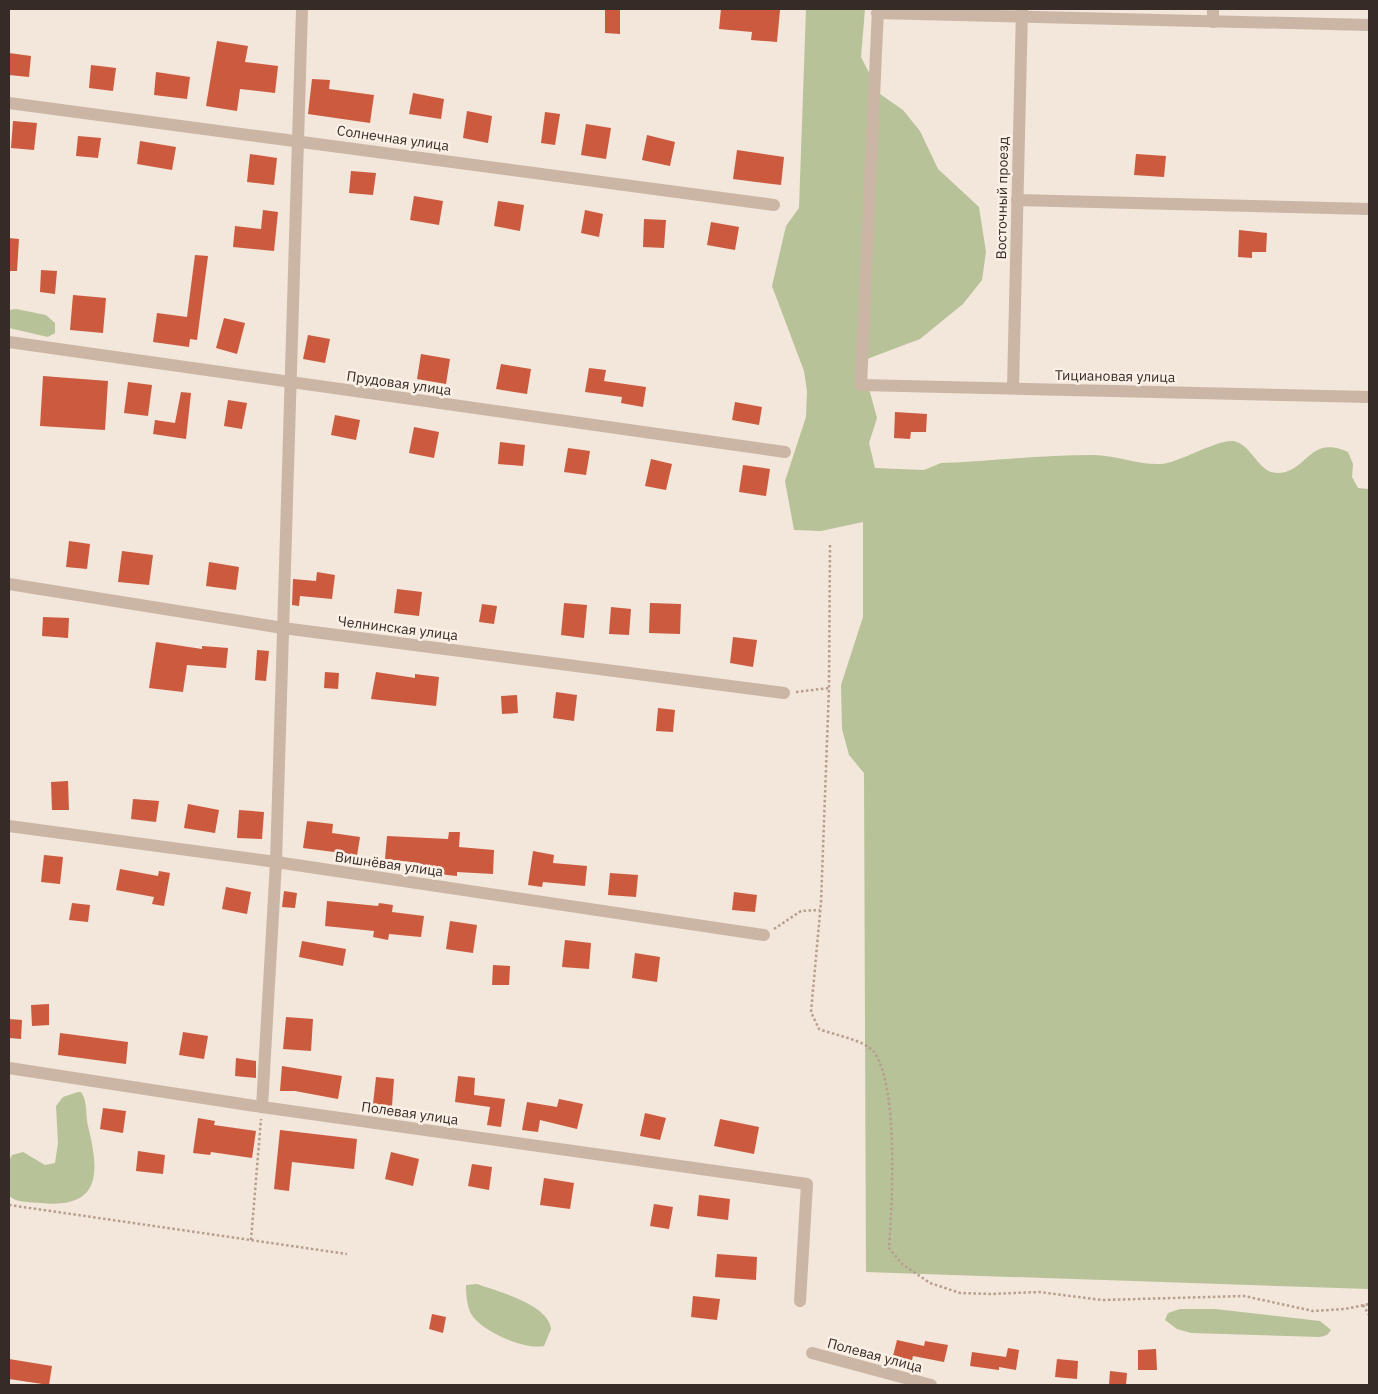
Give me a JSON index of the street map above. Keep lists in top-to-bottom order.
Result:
{
  "streets": {
    "street": [
      "Солнечная улица",
      "Восточный проезд",
      "Тициановая улица",
      "Прудовая улица",
      "Челнинская улица",
      "Вишнёвая улица",
      "Полевая улица"
    ]
  },
  "crossings": [
    ["Восточный проезд", "Тициановая улица"]
  ]
}
